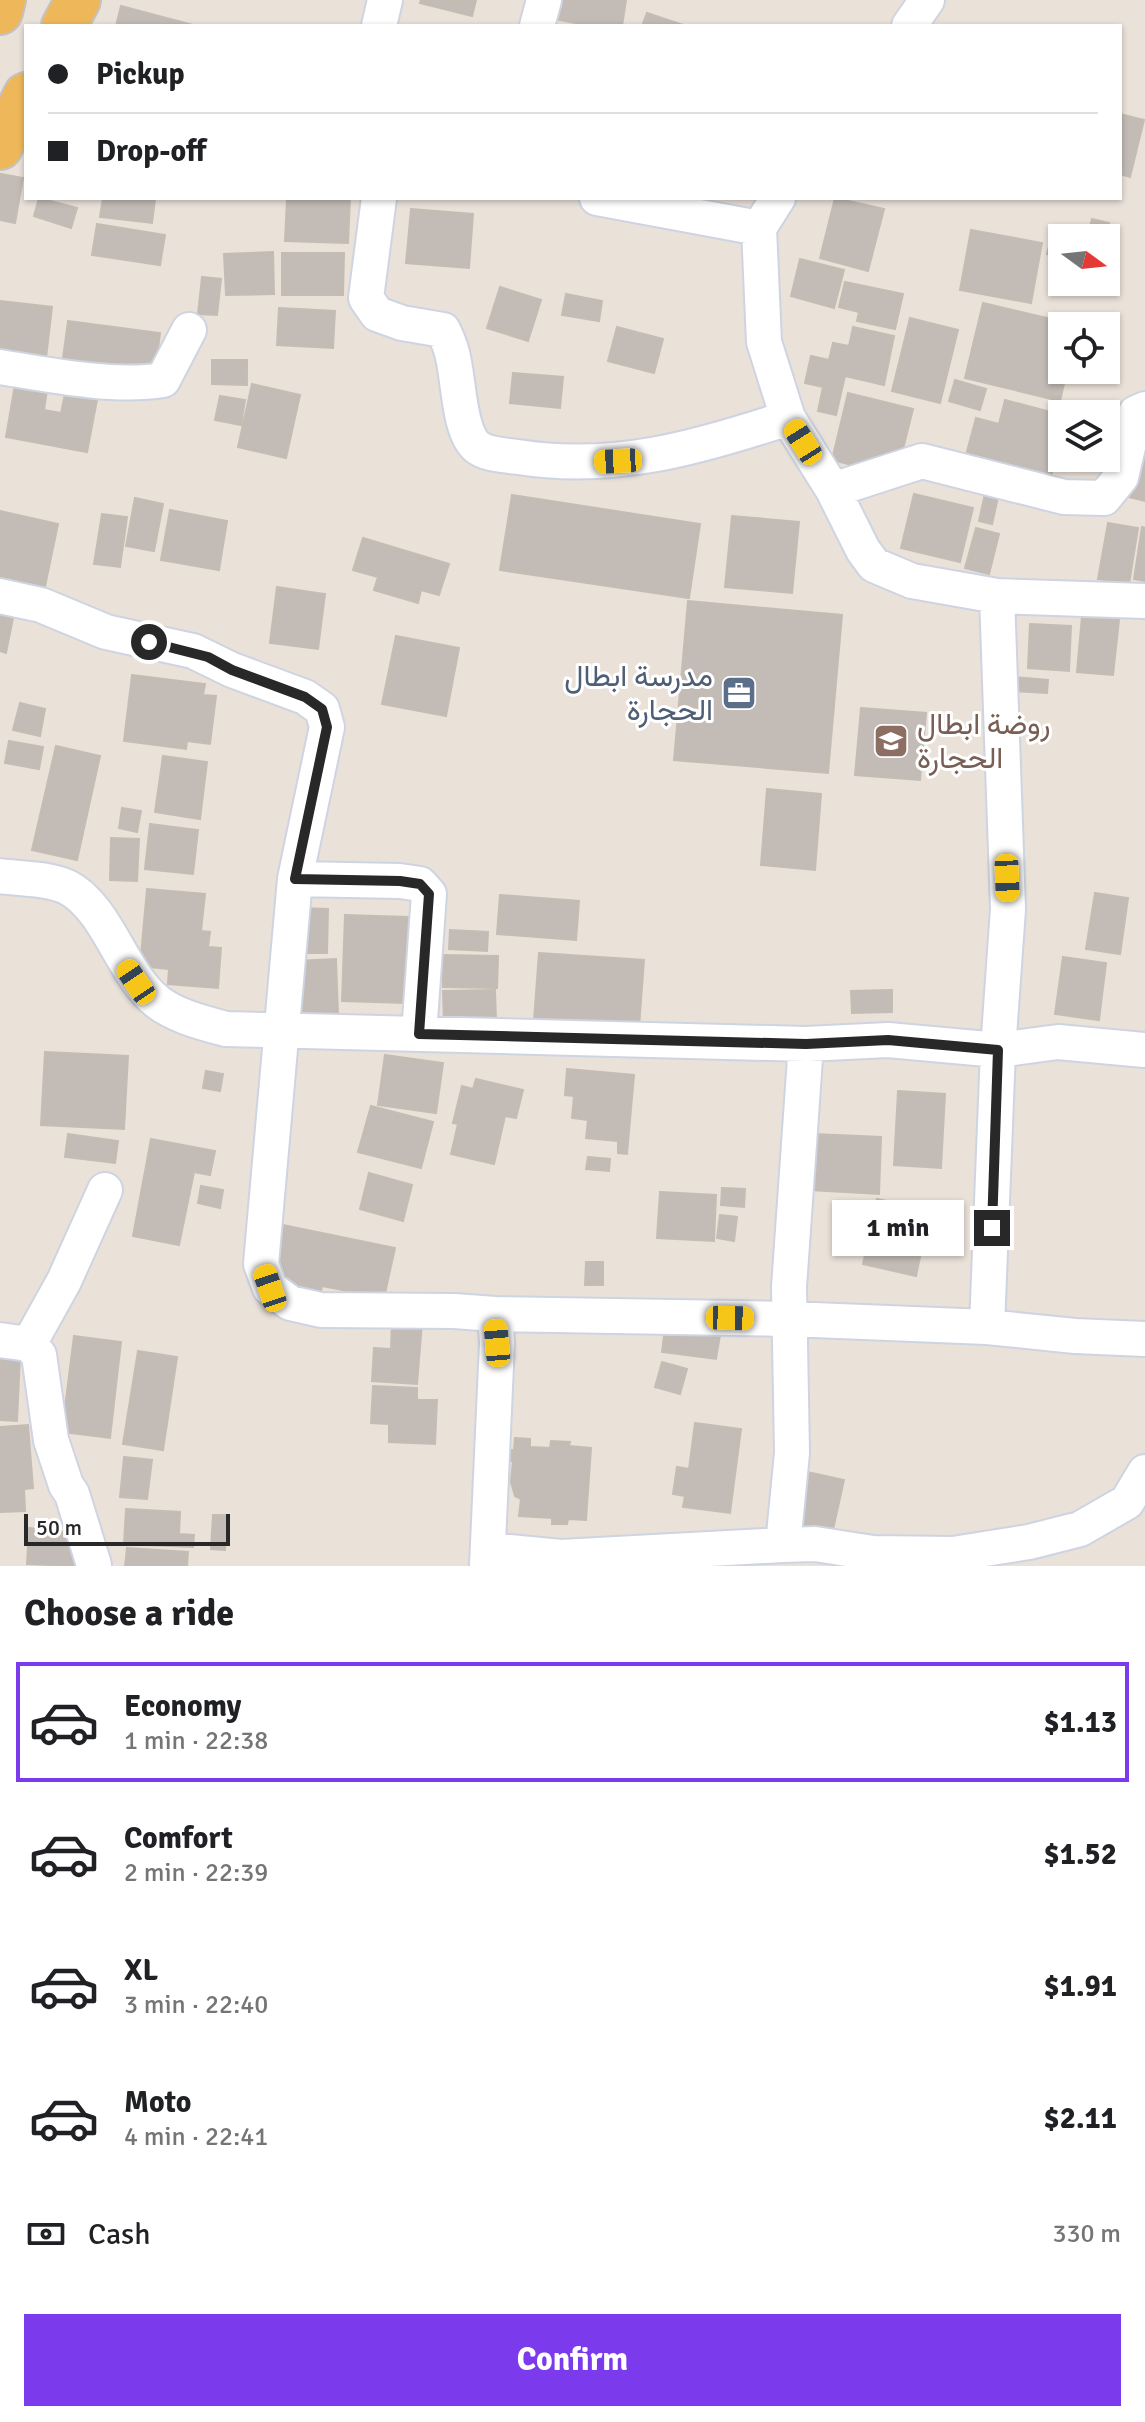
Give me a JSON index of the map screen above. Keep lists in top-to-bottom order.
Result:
{
  "places": {
    "office": ["مدرسة ابطال الحجارة"],
    "school or university": ["روضة ابطال الحجارة"]
  },
  "scale_bar": "50 m",
  "north": "right",
  "page": {
    "banner": ["Pickup", "Drop-off"],
    "bubble": "1 min",
    "scale": "50 m",
    "heading": "Choose a ride",
    "list": [
      {
        "name": "Economy",
        "note": "1 min · 22:38",
        "value": "$1.13"
      },
      {
        "name": "Comfort",
        "note": "2 min · 22:39",
        "value": "$1.52"
      },
      {
        "name": "XL",
        "note": "3 min · 22:40",
        "value": "$1.91"
      },
      {
        "name": "Moto",
        "note": "4 min · 22:41",
        "value": "$2.11"
      }
    ],
    "pay": ["Cash", "330 m"],
    "buttons": "Confirm"
  }
}
